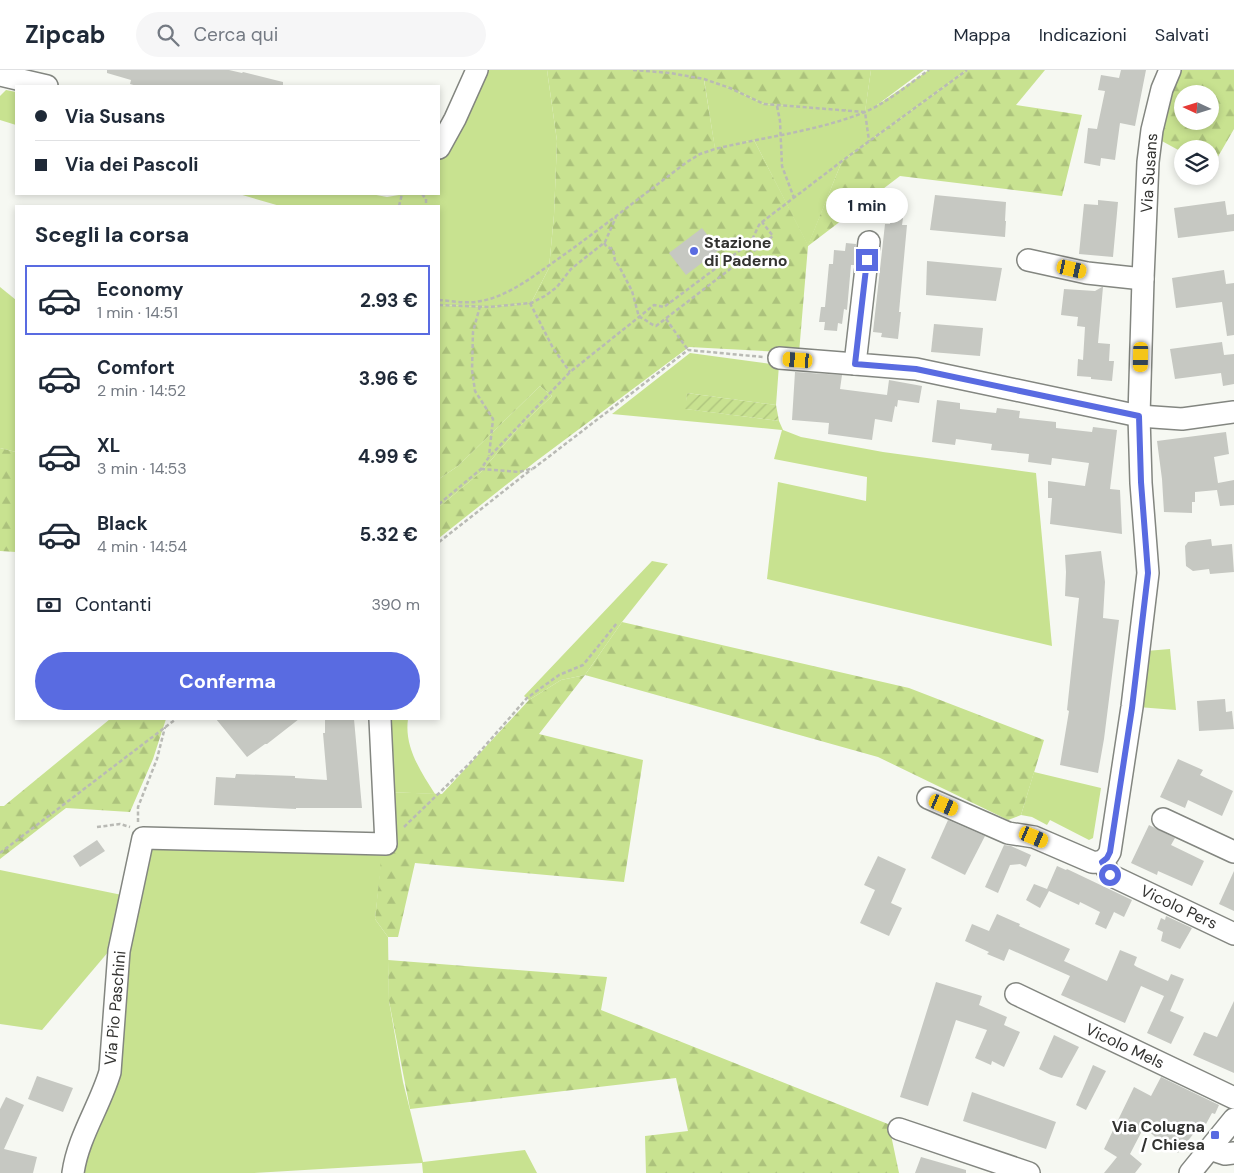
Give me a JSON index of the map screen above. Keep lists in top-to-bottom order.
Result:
{
  "streets": {
    "street": [
      "Via Susans",
      "Vicolo Pers",
      "Via Pio Paschini",
      "Vicolo Mels"
    ]
  },
  "crossings": [
    ["Via Susans", "Vicolo Pers"]
  ],
  "places": {
    "other": ["Stazione di Paderno"],
    "transit": ["Via Colugna / Chiesa"]
  },
  "north": "left",
  "page": {
    "header": "Zipcab",
    "search": "Cerca qui",
    "nav": ["Mappa", "Indicazioni", "Salvati"],
    "banner": ["Via Susans", "Via dei Pascoli"],
    "bubble": "1 min",
    "heading": "Scegli la corsa",
    "list": [
      {
        "name": "Economy",
        "note": "1 min · 14:51",
        "value": "2.93 €"
      },
      {
        "name": "Comfort",
        "note": "2 min · 14:52",
        "value": "3.96 €"
      },
      {
        "name": "XL",
        "note": "3 min · 14:53",
        "value": "4.99 €"
      },
      {
        "name": "Black",
        "note": "4 min · 14:54",
        "value": "5.32 €"
      }
    ],
    "pay": ["Contanti", "390 m"],
    "buttons": "Conferma"
  }
}
